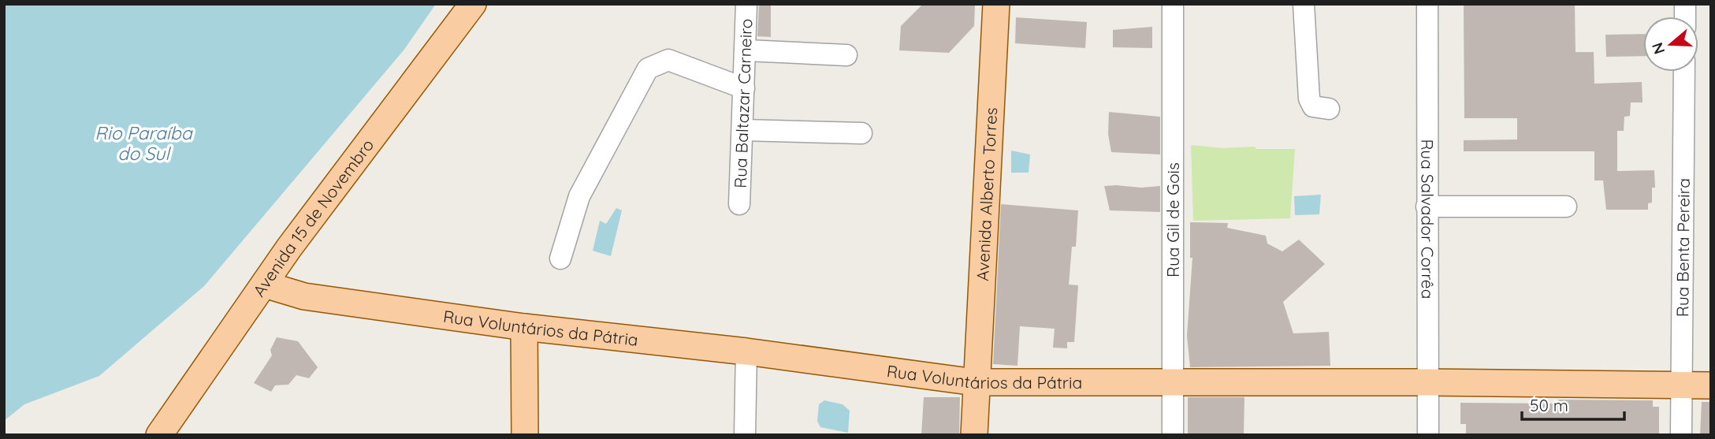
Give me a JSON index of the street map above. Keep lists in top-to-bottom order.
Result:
{
  "streets": {
    "main road": ["Avenida Alberto Torres", "Avenida 15 de Novembro", "Rua Voluntários da Pátria"],
    "street": [
      "Rua Baltazar Carneiro",
      "Rua Gil de Gois",
      "Rua Salvador Corrêa",
      "Rua Benta Pereira"
    ]
  },
  "crossings": [
    ["Avenida Alberto Torres", "Rua Voluntários da Pátria"],
    ["Avenida 15 de Novembro", "Rua Voluntários da Pátria"],
    ["Rua Gil de Gois", "Rua Voluntários da Pátria"],
    ["Rua Salvador Corrêa", "Rua Voluntários da Pátria"],
    ["Rua Benta Pereira", "Rua Voluntários da Pátria"]
  ],
  "water": ["Rio Paraíba do Sul"],
  "scale_bar": "50 m",
  "north": "left"
}
